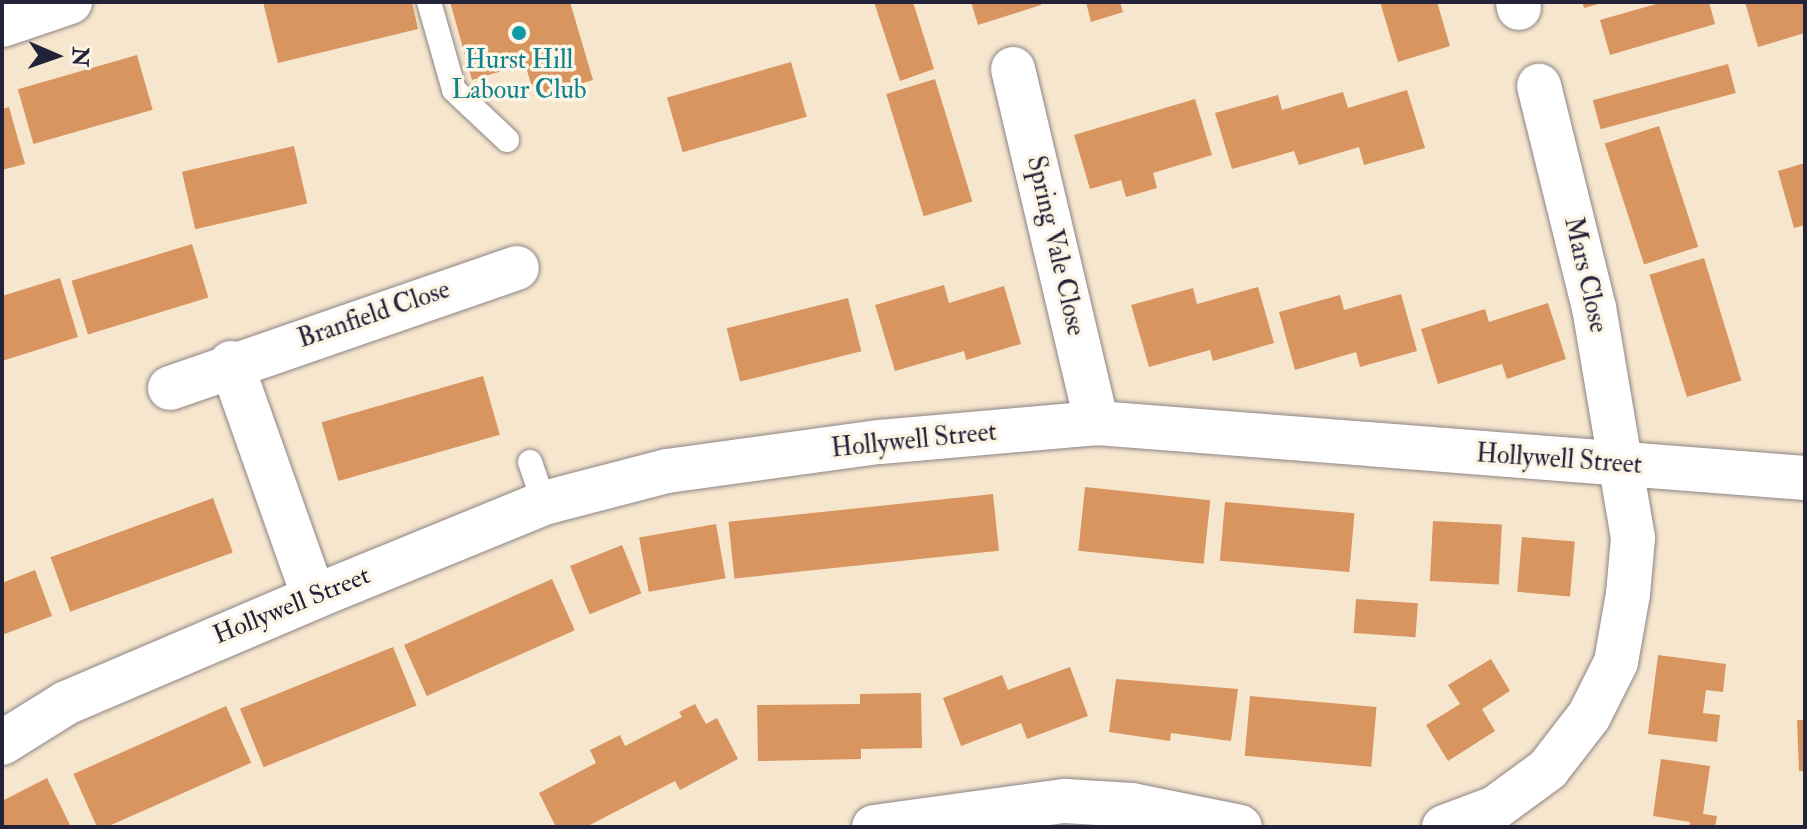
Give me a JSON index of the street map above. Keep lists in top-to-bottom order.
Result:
{
  "streets": {
    "street": [
      "Spring Vale Close",
      "Mars Close",
      "Branfield Close",
      "Hollywell Street"
    ]
  },
  "crossings": [
    ["Spring Vale Close", "Hollywell Street"],
    ["Mars Close", "Hollywell Street"]
  ],
  "places": ["Hurst Hill Labour Club"],
  "north": "right"
}
